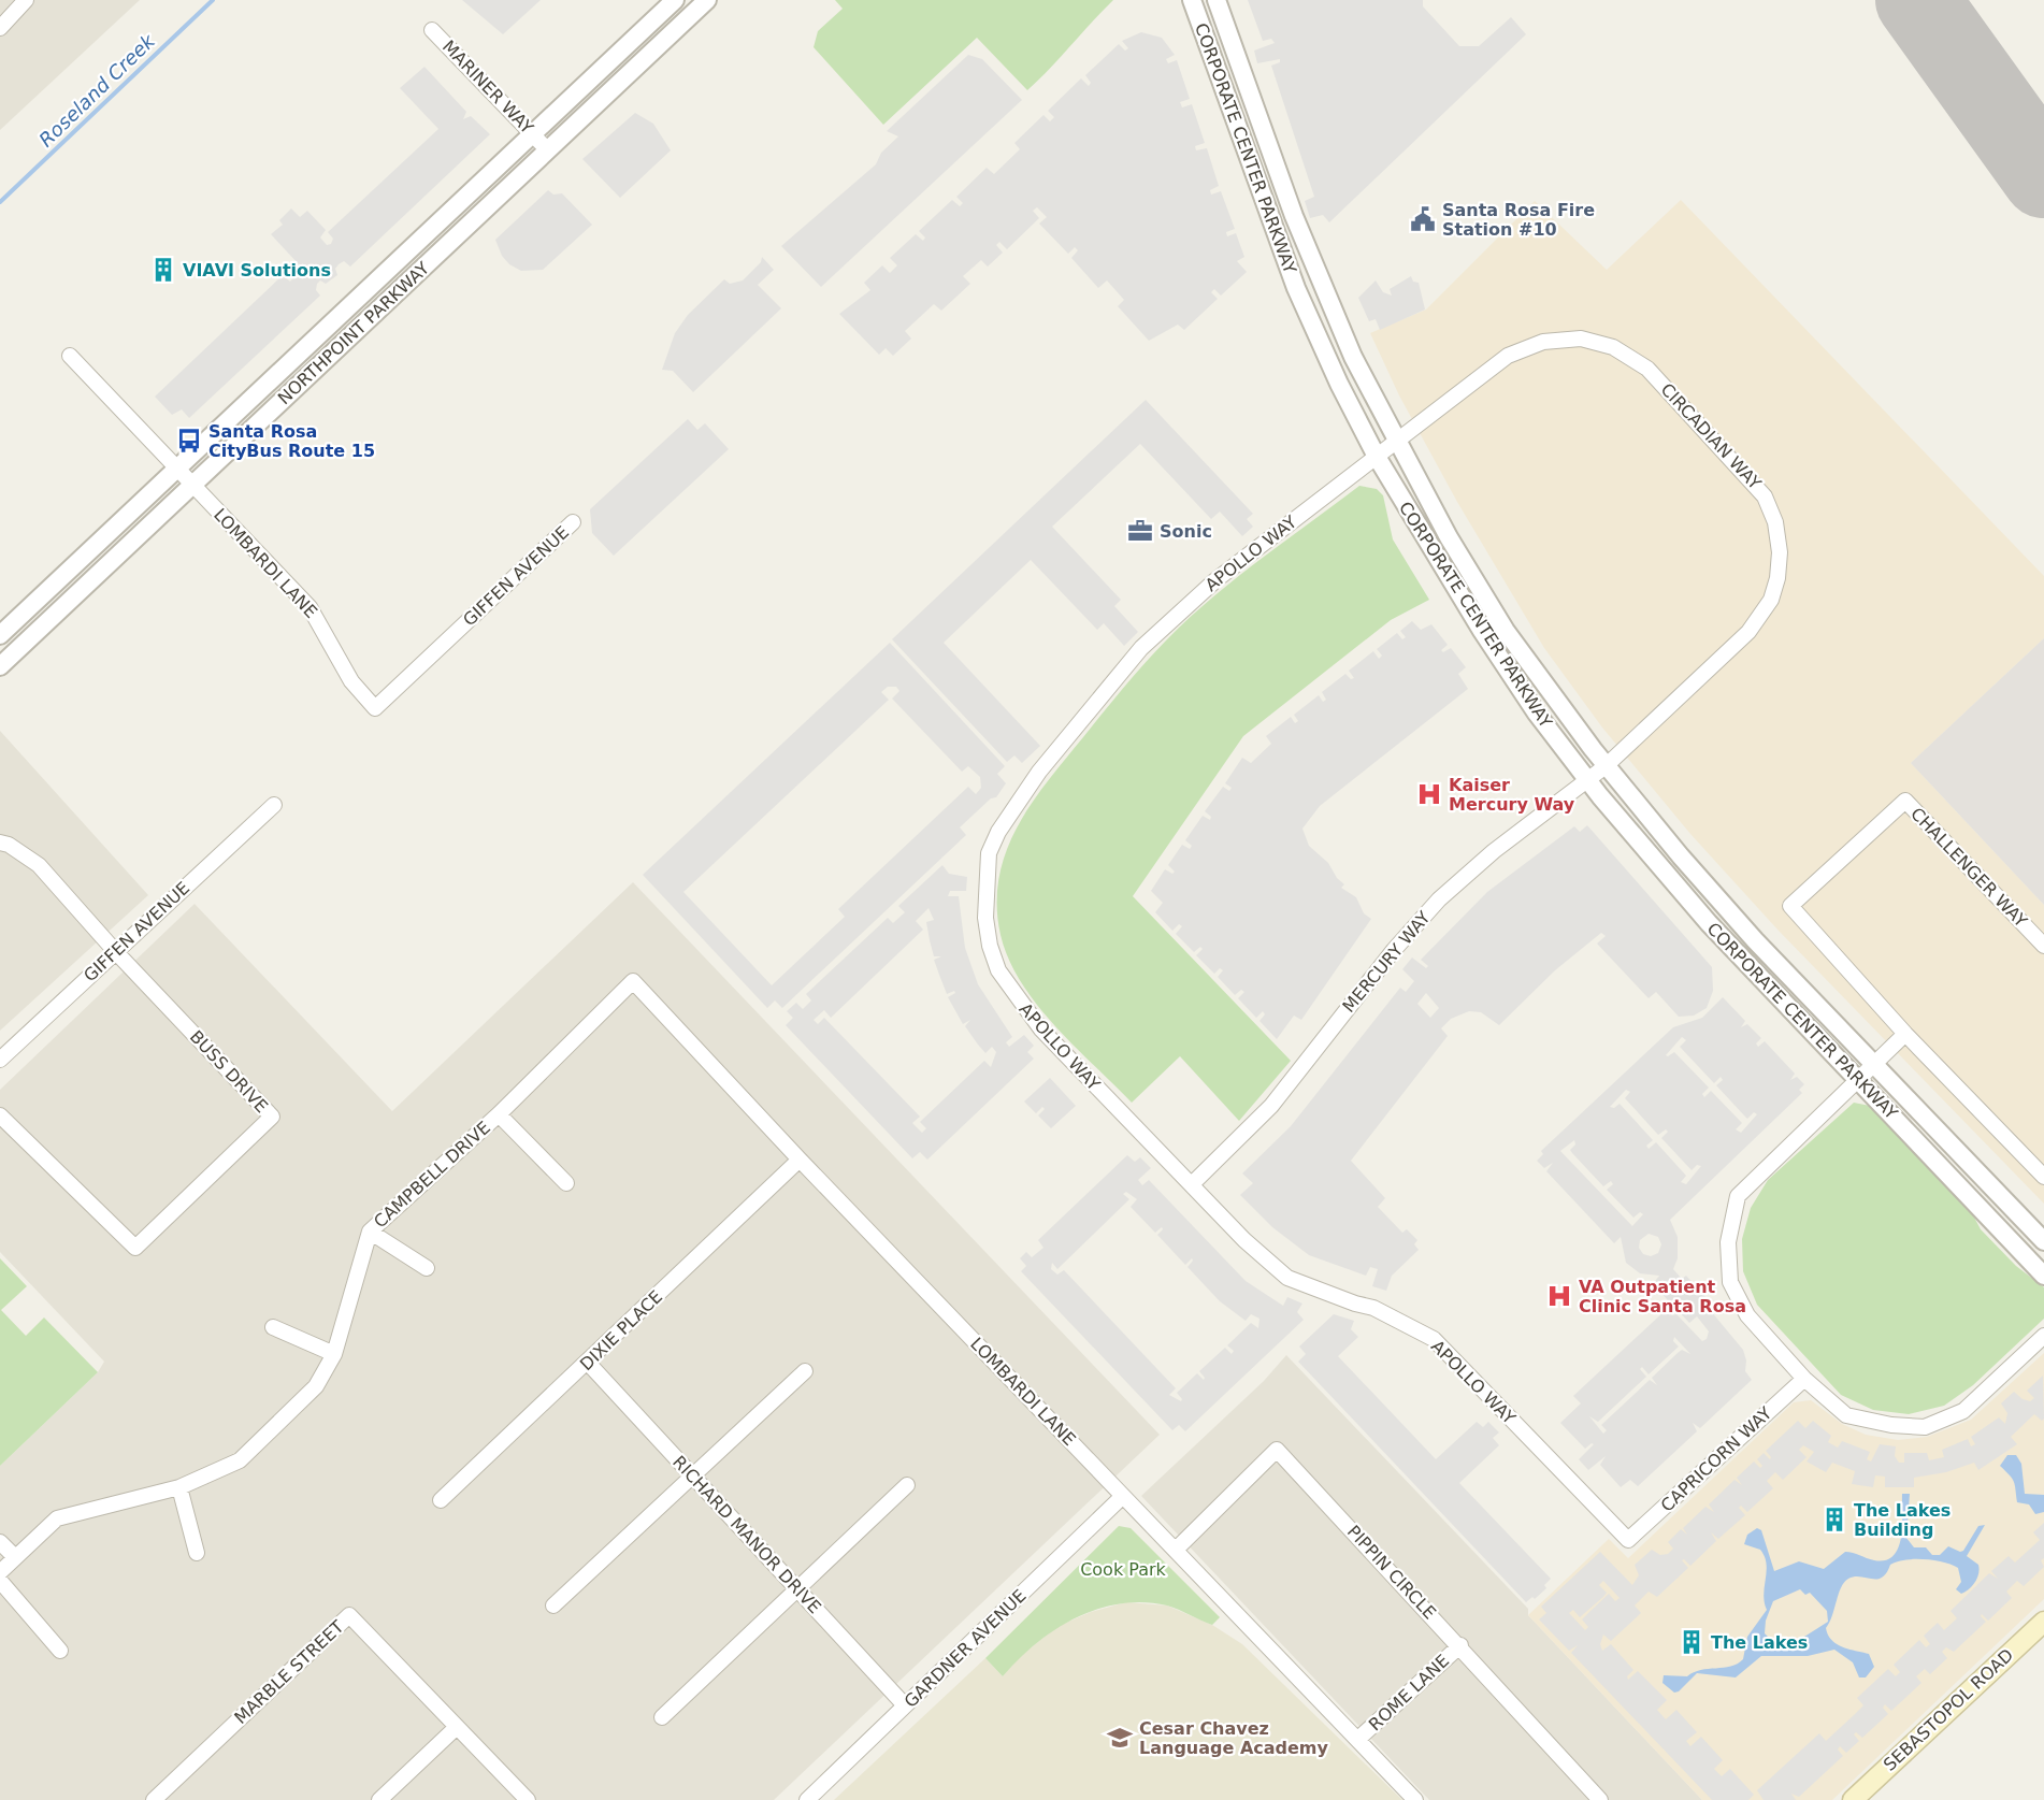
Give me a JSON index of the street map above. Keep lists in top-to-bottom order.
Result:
{
  "streets": {
    "main road": ["SEBASTOPOL ROAD"],
    "street": [
      "MARINER WAY",
      "CORPORATE CENTER PARKWAY",
      "NORTHPOINT PARKWAY",
      "CIRCADIAN WAY",
      "APOLLO WAY",
      "LOMBARDI LANE",
      "GIFFEN AVENUE",
      "CHALLENGER WAY",
      "MERCURY WAY",
      "BUSS DRIVE",
      "CAMPBELL DRIVE",
      "DIXIE PLACE",
      "CAPRICORN WAY",
      "RICHARD MANOR DRIVE",
      "PIPPIN CIRCLE",
      "GARDNER AVENUE",
      "MARBLE STREET",
      "ROME LANE"
    ]
  },
  "crossings": [
    ["MARINER WAY", "NORTHPOINT PARKWAY"],
    ["CORPORATE CENTER PARKWAY", "CIRCADIAN WAY"],
    ["CORPORATE CENTER PARKWAY", "APOLLO WAY"],
    ["CORPORATE CENTER PARKWAY", "MERCURY WAY"],
    ["NORTHPOINT PARKWAY", "LOMBARDI LANE"],
    ["CIRCADIAN WAY", "APOLLO WAY"],
    ["CIRCADIAN WAY", "MERCURY WAY"],
    ["APOLLO WAY", "MERCURY WAY"],
    ["APOLLO WAY", "CAPRICORN WAY"],
    ["LOMBARDI LANE", "GIFFEN AVENUE"],
    ["LOMBARDI LANE", "CAMPBELL DRIVE"],
    ["LOMBARDI LANE", "DIXIE PLACE"],
    ["LOMBARDI LANE", "PIPPIN CIRCLE"],
    ["LOMBARDI LANE", "GARDNER AVENUE"],
    ["LOMBARDI LANE", "ROME LANE"],
    ["GIFFEN AVENUE", "BUSS DRIVE"],
    ["DIXIE PLACE", "RICHARD MANOR DRIVE"],
    ["RICHARD MANOR DRIVE", "GARDNER AVENUE"],
    ["PIPPIN CIRCLE", "ROME LANE"]
  ],
  "water": ["Roseland Creek"],
  "parks": ["Cook Park"],
  "places": {
    "public building": ["Santa Rosa Fire Station #10"],
    "building": ["VIAVI Solutions", "The Lakes Building", "The Lakes"],
    "bus stop": ["Santa Rosa CityBus Route 15"],
    "office": ["Sonic"],
    "hospital": ["Kaiser Mercury Way", "VA Outpatient Clinic Santa Rosa"],
    "school or university": ["Cesar Chavez Language Academy"]
  }
}
